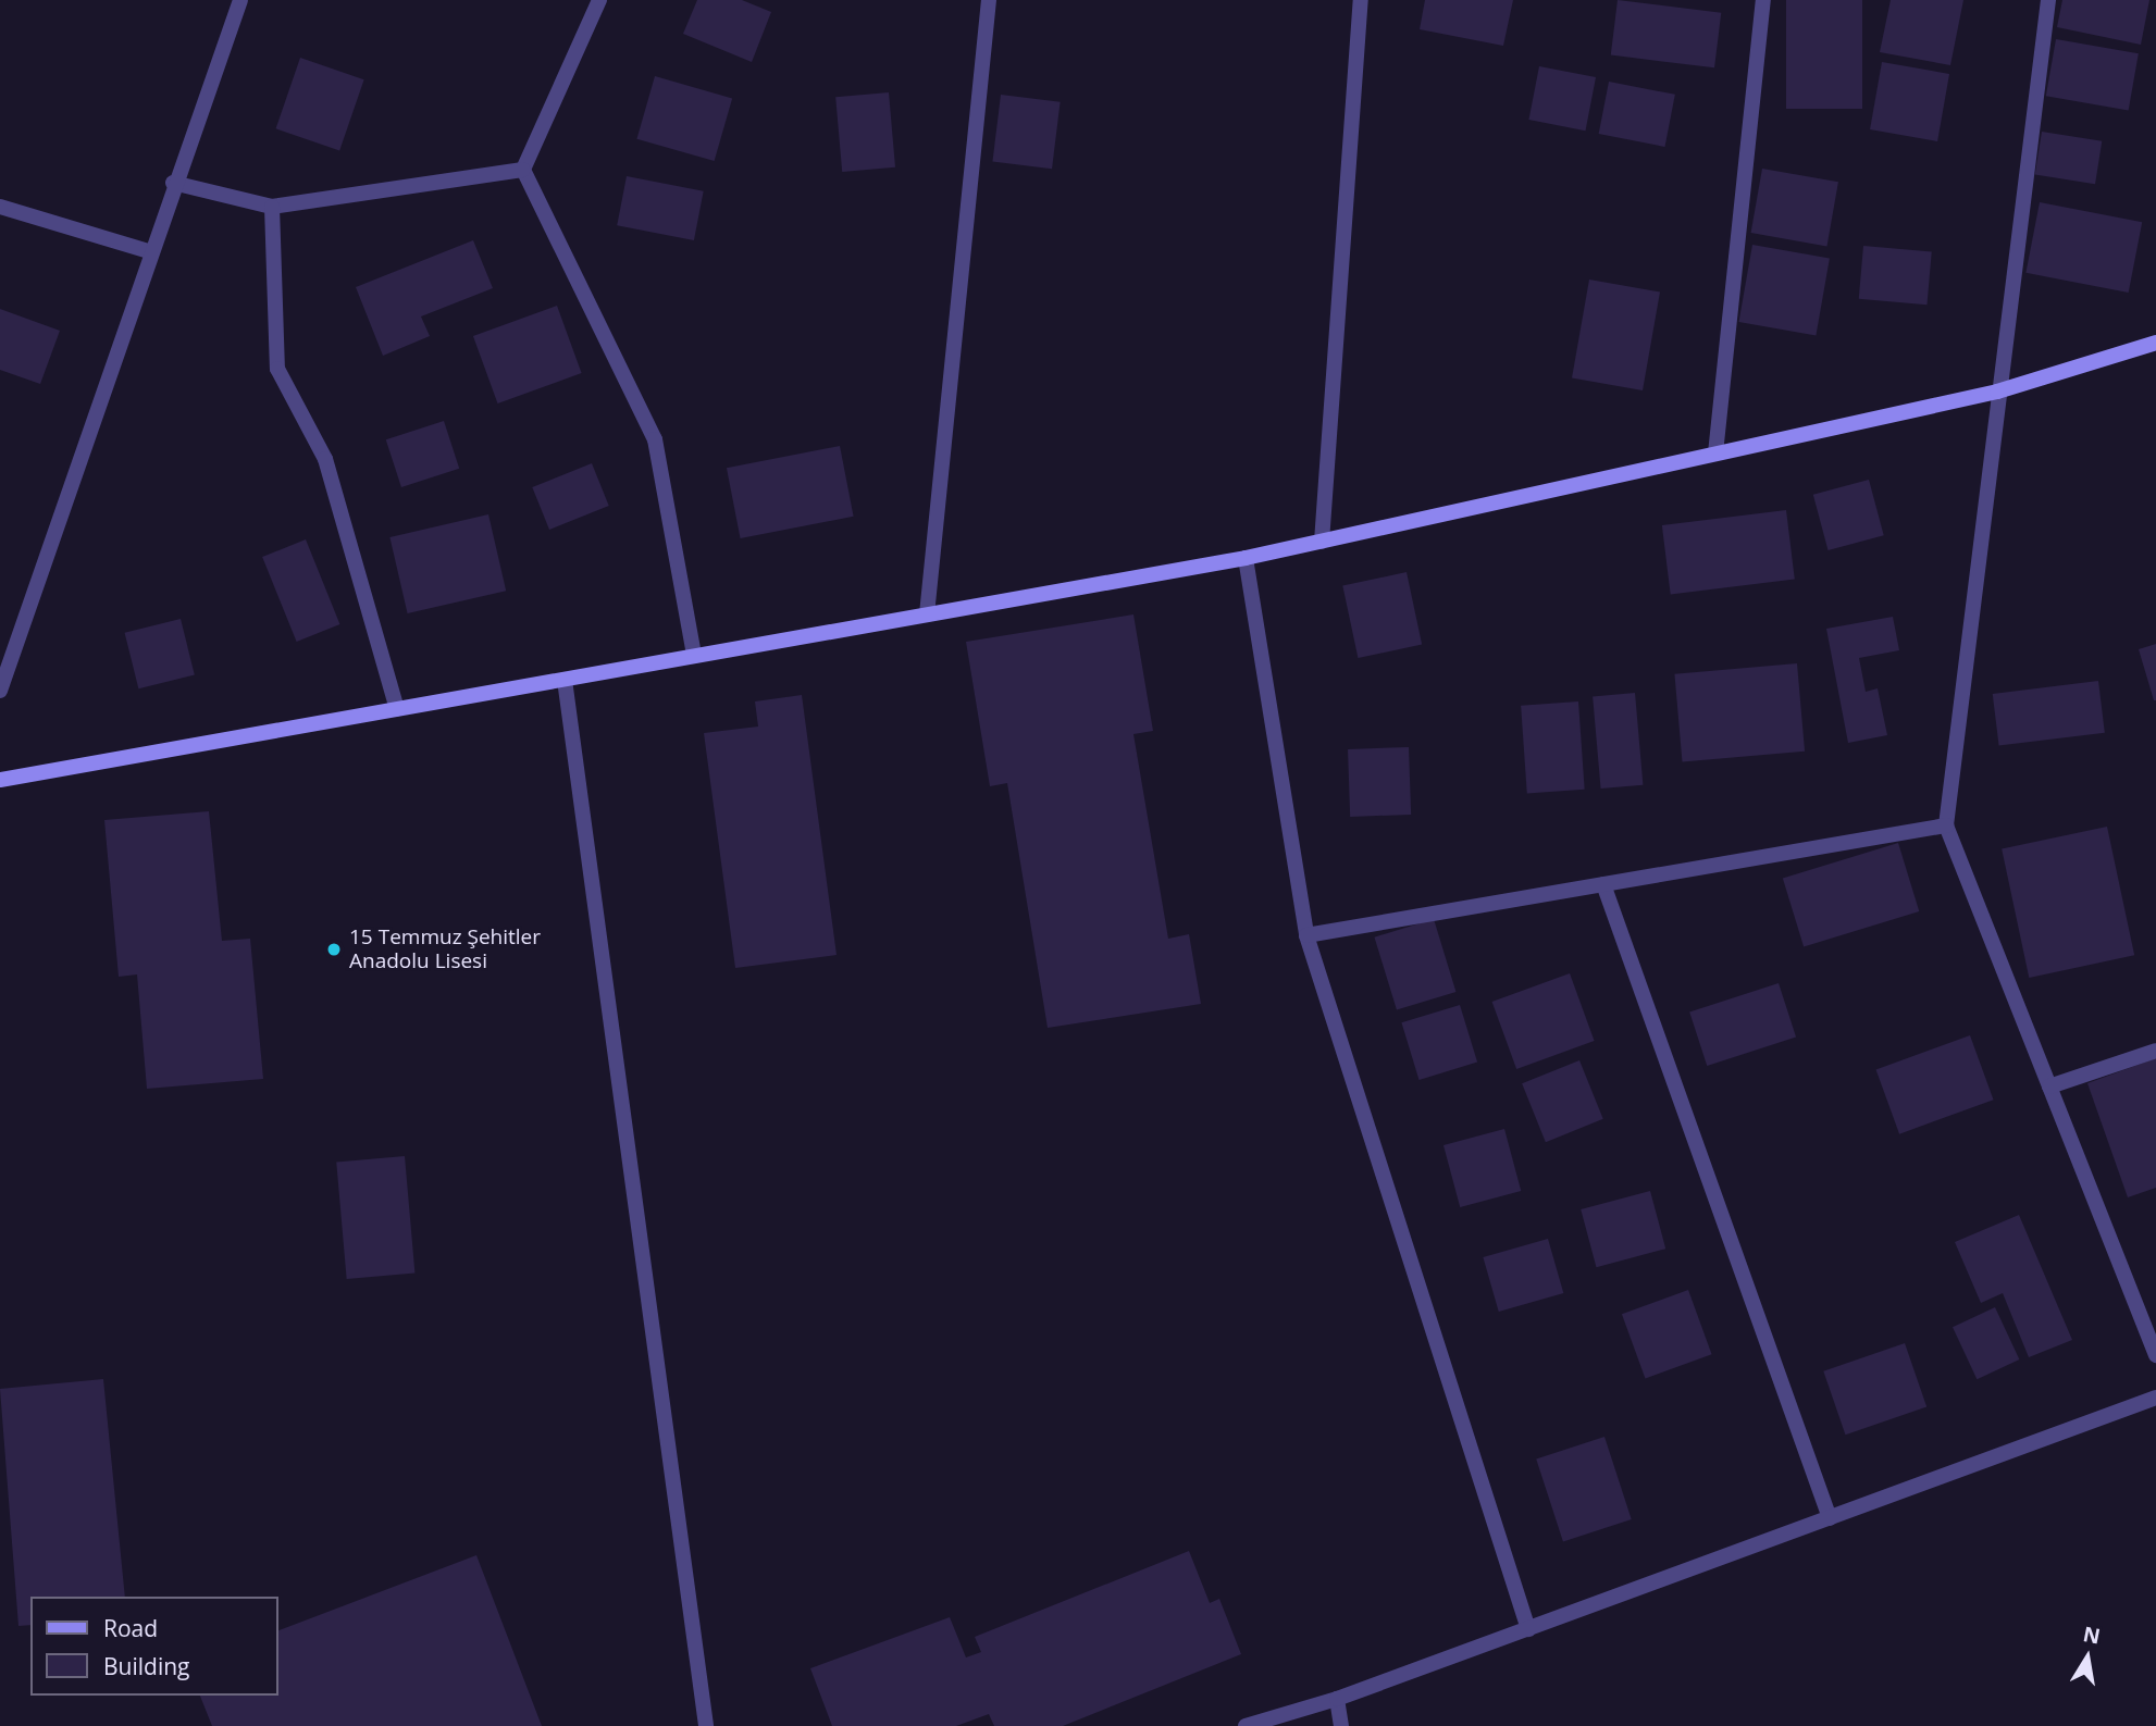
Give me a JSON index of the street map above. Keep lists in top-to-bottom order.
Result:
{
  "places": ["15 Temmuz Şehitler Anadolu Lisesi"],
  "legend": ["Road", "Building"],
  "north": "top"
}
